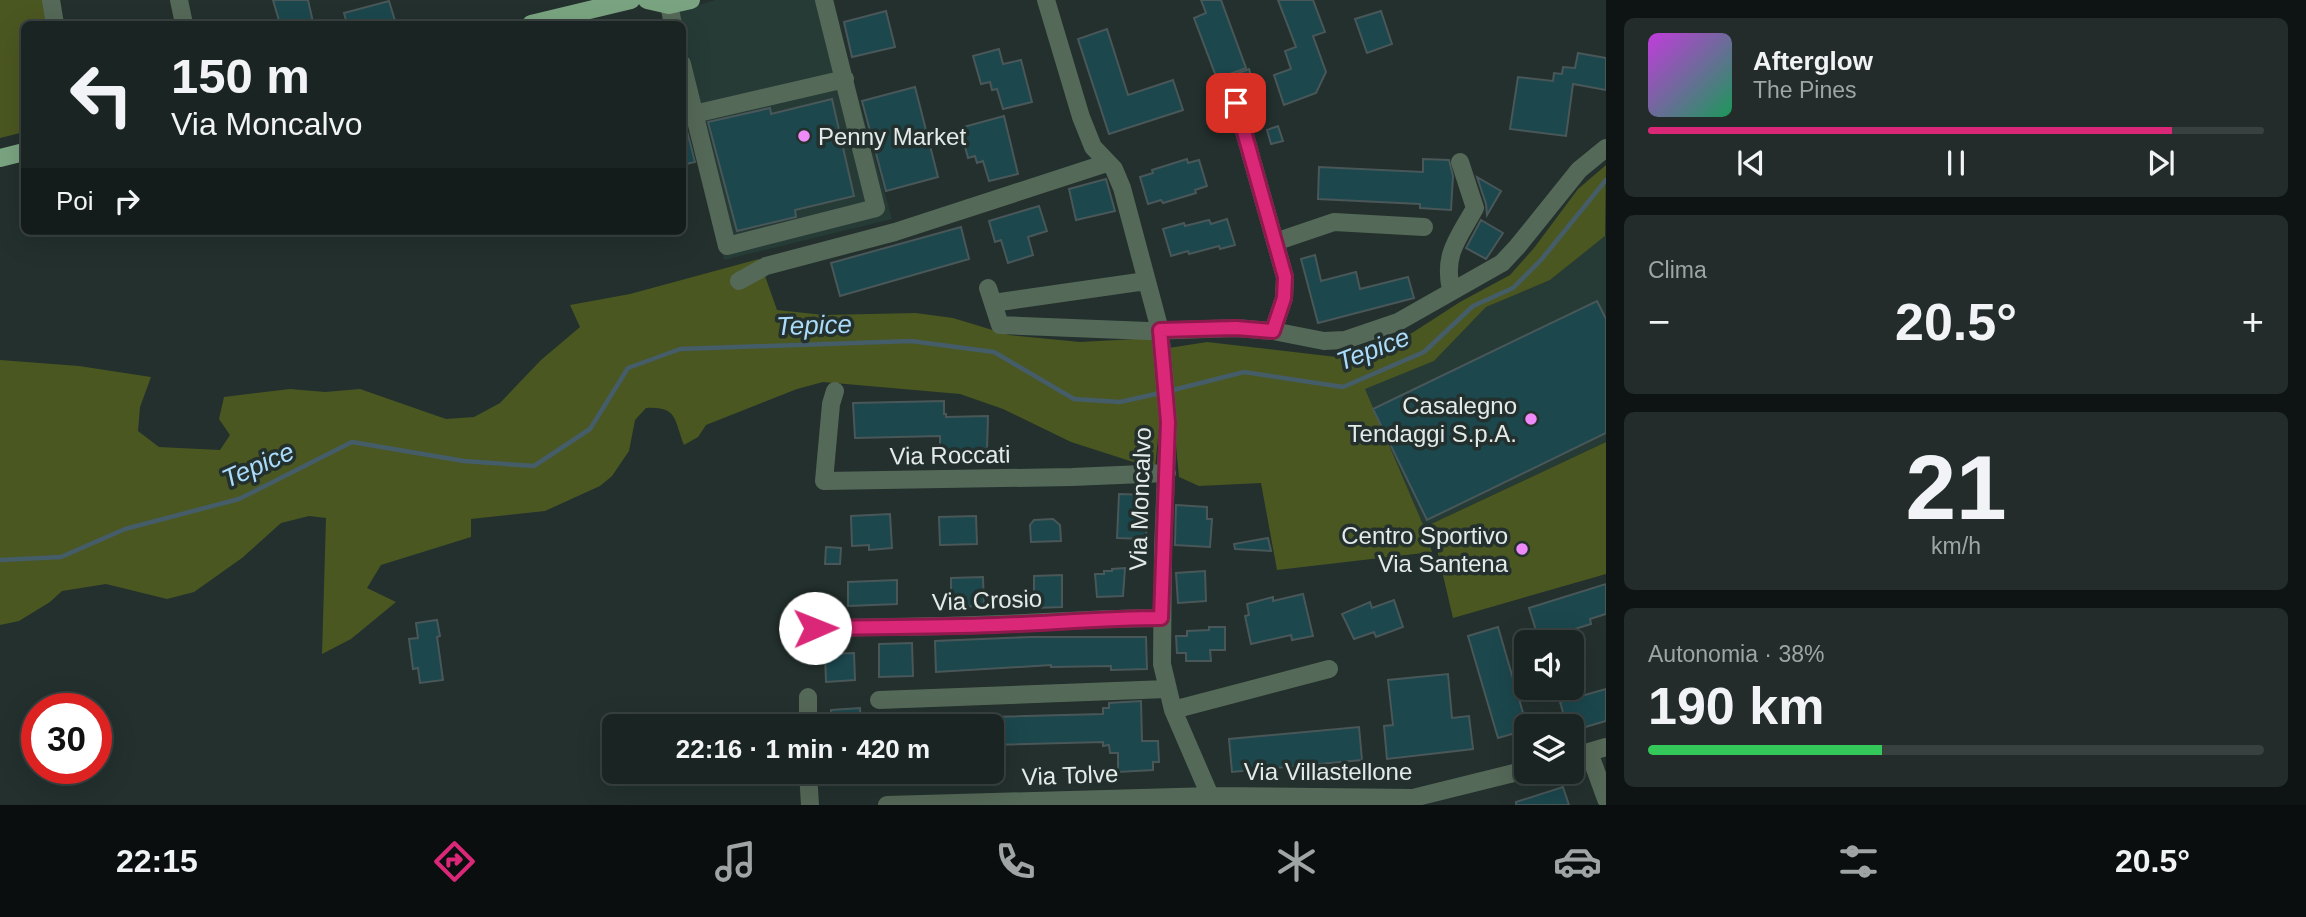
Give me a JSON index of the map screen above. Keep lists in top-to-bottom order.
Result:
{
  "streets": {
    "street": [
      "Via Roccati",
      "Via Moncalvo",
      "Via Crosio",
      "Via Villastellone",
      "Via Tolve"
    ]
  },
  "crossings": [
    ["Via Roccati", "Via Moncalvo"],
    ["Via Moncalvo", "Via Crosio"],
    ["Via Moncalvo", "Via Villastellone"],
    ["Via Moncalvo", "Via Tolve"],
    ["Via Villastellone", "Via Tolve"]
  ],
  "water": ["Tepice"],
  "places": ["Penny Market", "Casalegno Tendaggi S.p.A.", "Centro Sportivo Via Santena"],
  "page": {
    "turn": ["150 m", "Via Moncalvo"],
    "song": ["Afterglow", "The Pines"],
    "then": "Poi",
    "tile": [
      "Clima",
      ["21", "km/h"],
      ["Autonomia · 38%", "190 km"]
    ],
    "heat": ["−", "20.5°", "+"],
    "limit": "30",
    "trip": "22:16 · 1 min · 420 m",
    "tabs": ["22:15", "20.5°"]
  }
}
